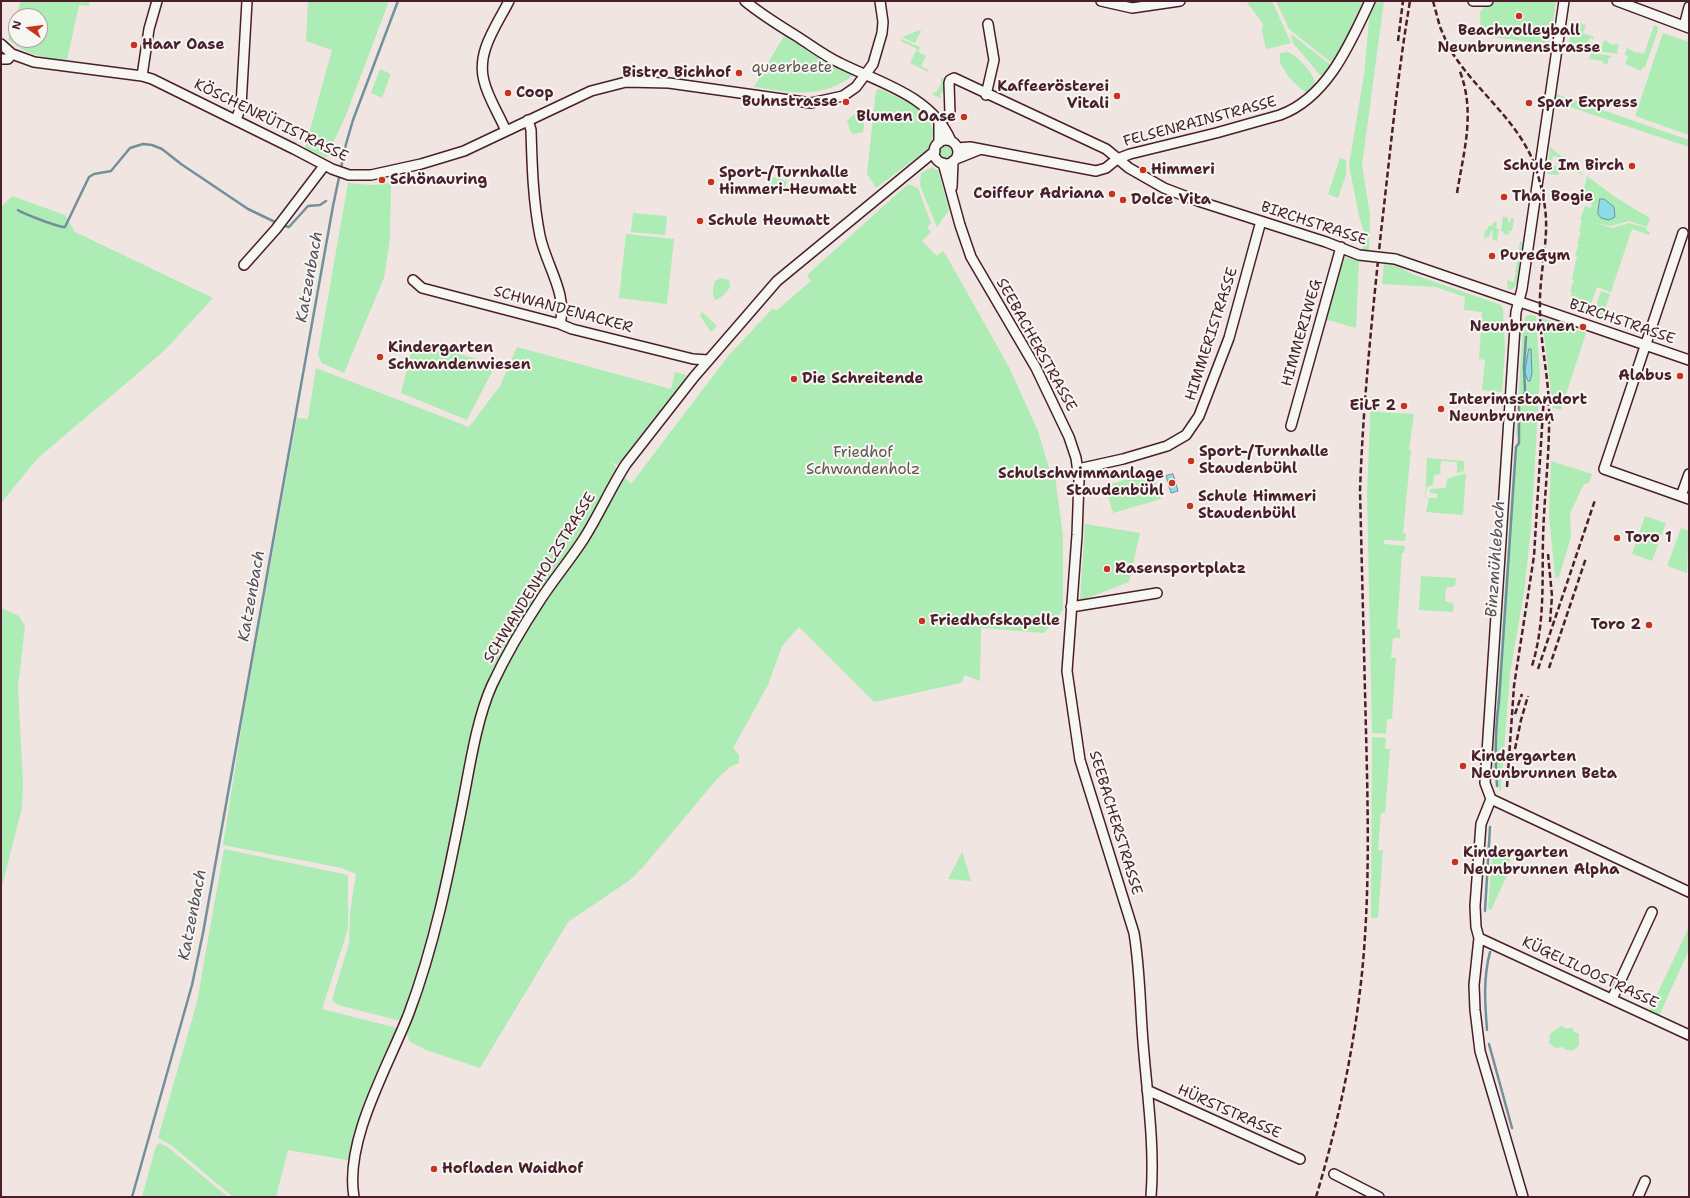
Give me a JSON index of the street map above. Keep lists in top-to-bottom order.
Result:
{
  "streets": {
    "street": [
      "KÖSCHENRÜTISTRASSE",
      "FELSENRAINSTRASSE",
      "BIRCHSTRASSE",
      "SCHWANDENACKER",
      "HIMMERIWEG",
      "HIMMERISTRASSE",
      "SEEBACHERSTRASSE",
      "SCHWANDENHOLZSTRASSE",
      "KÜGELILOOSTRASSE",
      "HÜRSTSTRASSE"
    ]
  },
  "crossings": [
    ["FELSENRAINSTRASSE", "BIRCHSTRASSE"],
    ["BIRCHSTRASSE", "HIMMERIWEG"],
    ["BIRCHSTRASSE", "HIMMERISTRASSE"],
    ["SCHWANDENACKER", "SCHWANDENHOLZSTRASSE"],
    ["HIMMERISTRASSE", "SEEBACHERSTRASSE"],
    ["SEEBACHERSTRASSE", "SCHWANDENHOLZSTRASSE"],
    ["SEEBACHERSTRASSE", "HÜRSTSTRASSE"]
  ],
  "water": ["Katzenbach", "Binzmühlebach"],
  "parks": ["queerbeete", "Friedhof Schwandenholz"],
  "places": [
    "Beachvolleyball Neunbrunnenstrasse",
    "Haar Oase",
    "Bistro Bichhof",
    "Coop",
    "Kaffeerösterei Vitali",
    "Buhnstrasse",
    "Spar Express",
    "Blumen Oase",
    "Schule Im Birch",
    "Himmeri",
    "Schönauring",
    "Sport-/Turnhalle Himmeri-Heumatt",
    "Coiffeur Adriana",
    "Thai Bogie",
    "Dolce Vita",
    "Schule Heumatt",
    "PureGym",
    "Neunbrunnen",
    "Kindergarten Schwandenwiesen",
    "Alabus",
    "Die Schreitende",
    "EiLF 2",
    "Interimsstandort Neunbrunnen",
    "Sport-/Turnhalle Staudenbühl",
    "Schulschwimmanlage Staudenbühl",
    "Schule Himmeri Staudenbühl",
    "Toro 1",
    "Rasensportplatz",
    "Friedhofskapelle",
    "Toro 2",
    "Kindergarten Neunbrunnen Beta",
    "Kindergarten Neunbrunnen Alpha",
    "Hofladen Waidhof"
  ],
  "north": "left"
}
